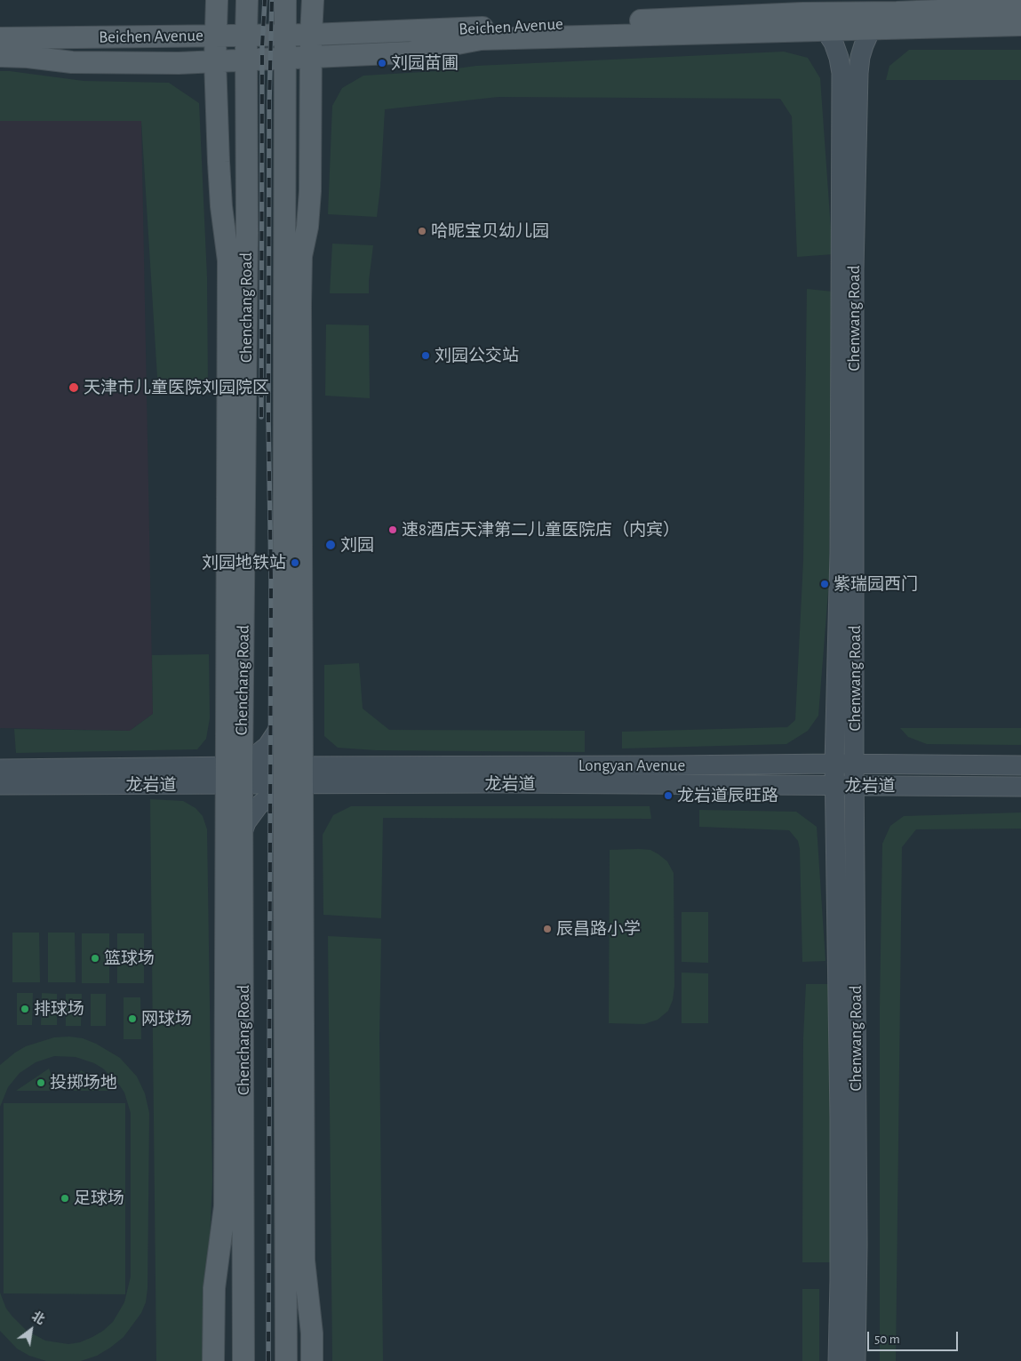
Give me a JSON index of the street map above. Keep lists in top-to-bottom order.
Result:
{
  "streets": {
    "main road": ["Beichen Avenue", "Chenchang Road"],
    "street": ["Chenwang Road", "Longyan Avenue", "龙岩道"]
  },
  "crossings": [
    ["Beichen Avenue", "Chenchang Road"],
    ["Beichen Avenue", "Chenwang Road"],
    ["Chenchang Road", "龙岩道"],
    ["Chenwang Road", "Longyan Avenue"],
    ["Chenwang Road", "龙岩道"]
  ],
  "places": [
    "刘园苗圃",
    "哈昵宝贝幼儿园",
    "刘园公交站",
    "天津市儿童医院刘园院区",
    "速8酒店天津第二儿童医院店（内宾）",
    "刘园",
    "刘园地铁站",
    "紫瑞园西门",
    "龙岩道辰旺路",
    "辰昌路小学",
    "篮球场",
    "排球场",
    "网球场",
    "投掷场地",
    "足球场"
  ],
  "scale_bar": "50 m",
  "north": "top right"
}
